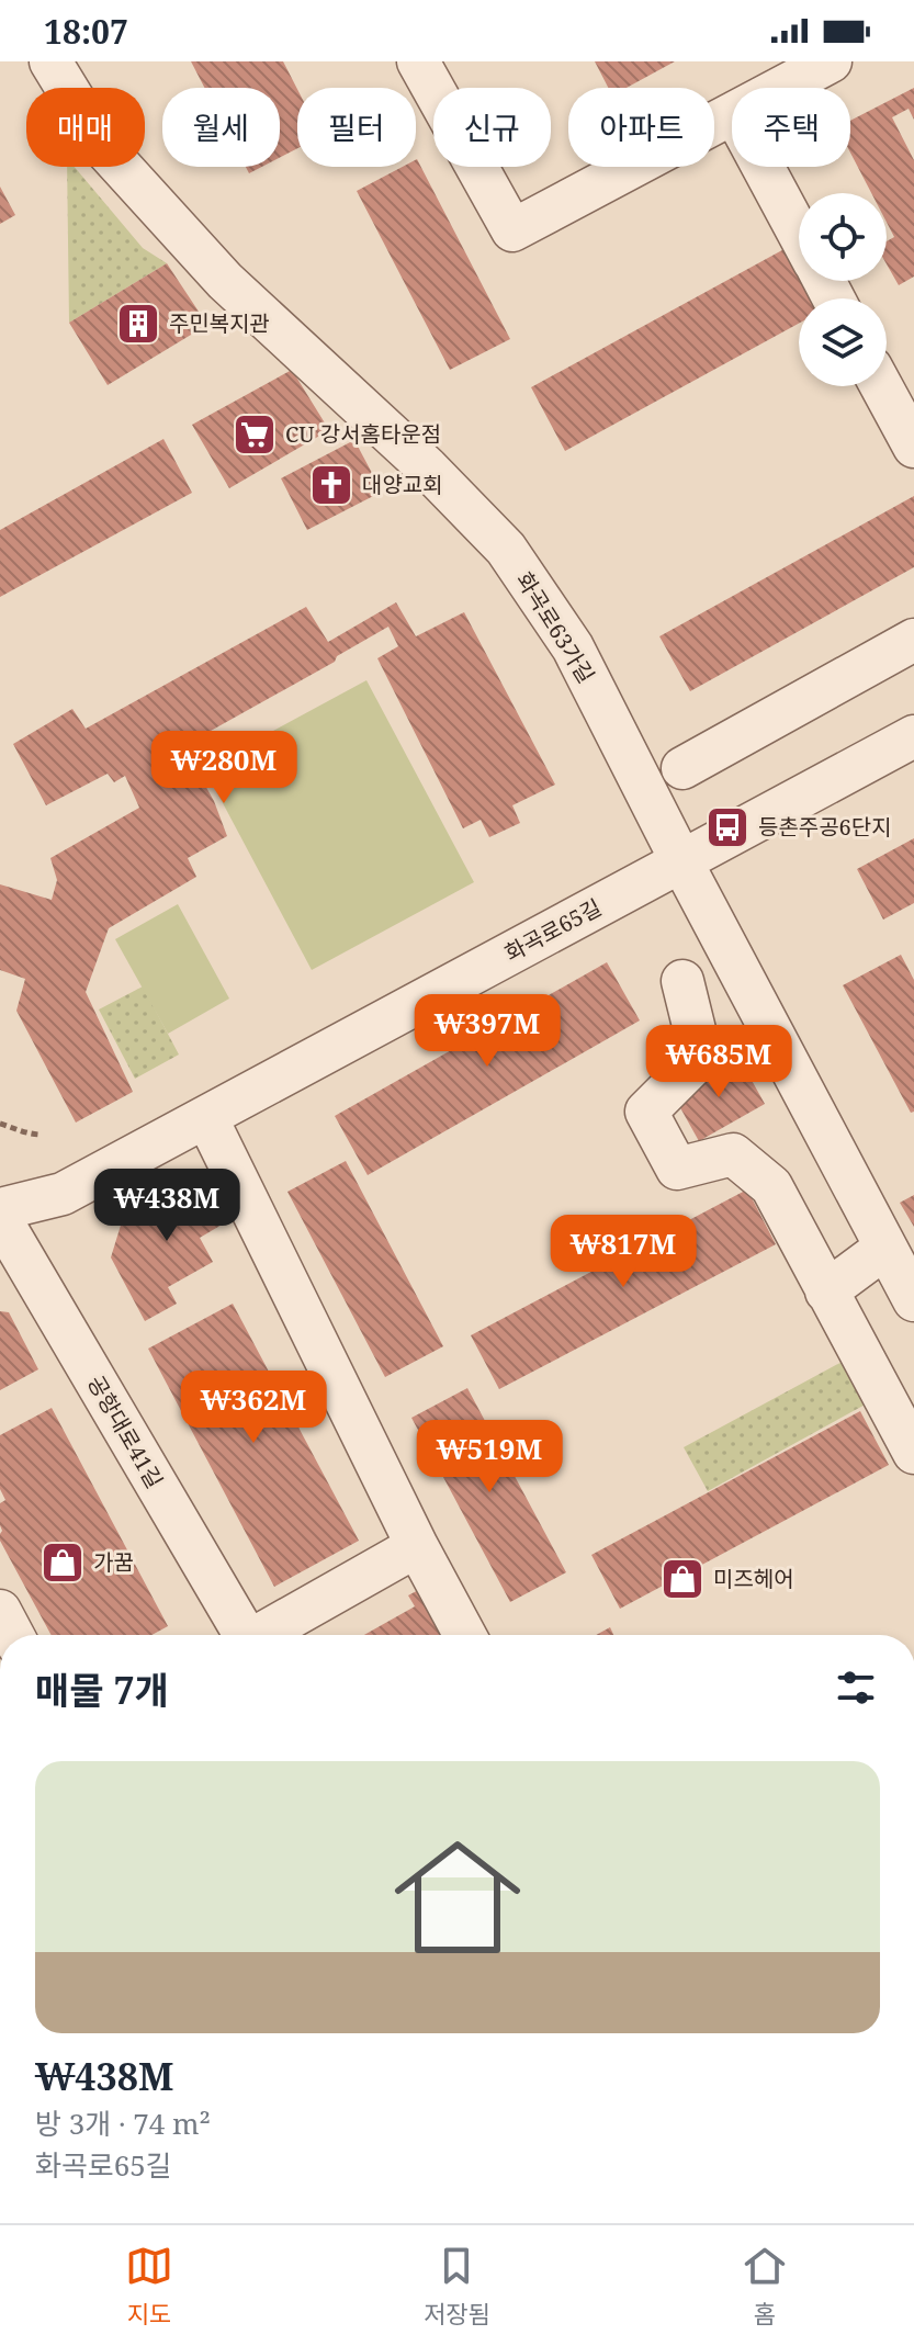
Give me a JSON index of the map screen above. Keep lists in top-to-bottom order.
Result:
{
  "streets": {
    "street": ["화곡로63가길", "화곡로65길", "공항대로41길"]
  },
  "crossings": [
    ["화곡로63가길", "화곡로65길"]
  ],
  "places": {
    "building": ["주민복지관"],
    "supermarket": ["CU 강서홈타운점"],
    "church": ["대양교회"],
    "bus stop": ["등촌주공6단지"],
    "shop": ["가꿈", "미즈헤어"]
  },
  "page": {
    "status": "18:07",
    "chip": [
      "매매",
      "월세",
      "필터",
      "신규",
      "아파트",
      "주택"
    ],
    "price": [
      "₩280M",
      "₩397M",
      "₩685M",
      "₩438M",
      "₩817M",
      "₩362M",
      "₩519M"
    ],
    "heading": "매물 7개",
    "list": [
      {
        "name": "₩438M",
        "note": "방 3개 · 74 m² · 화곡로65길"
      }
    ],
    "tabs": ["지도", "저장됨", "홈"]
  }
}
